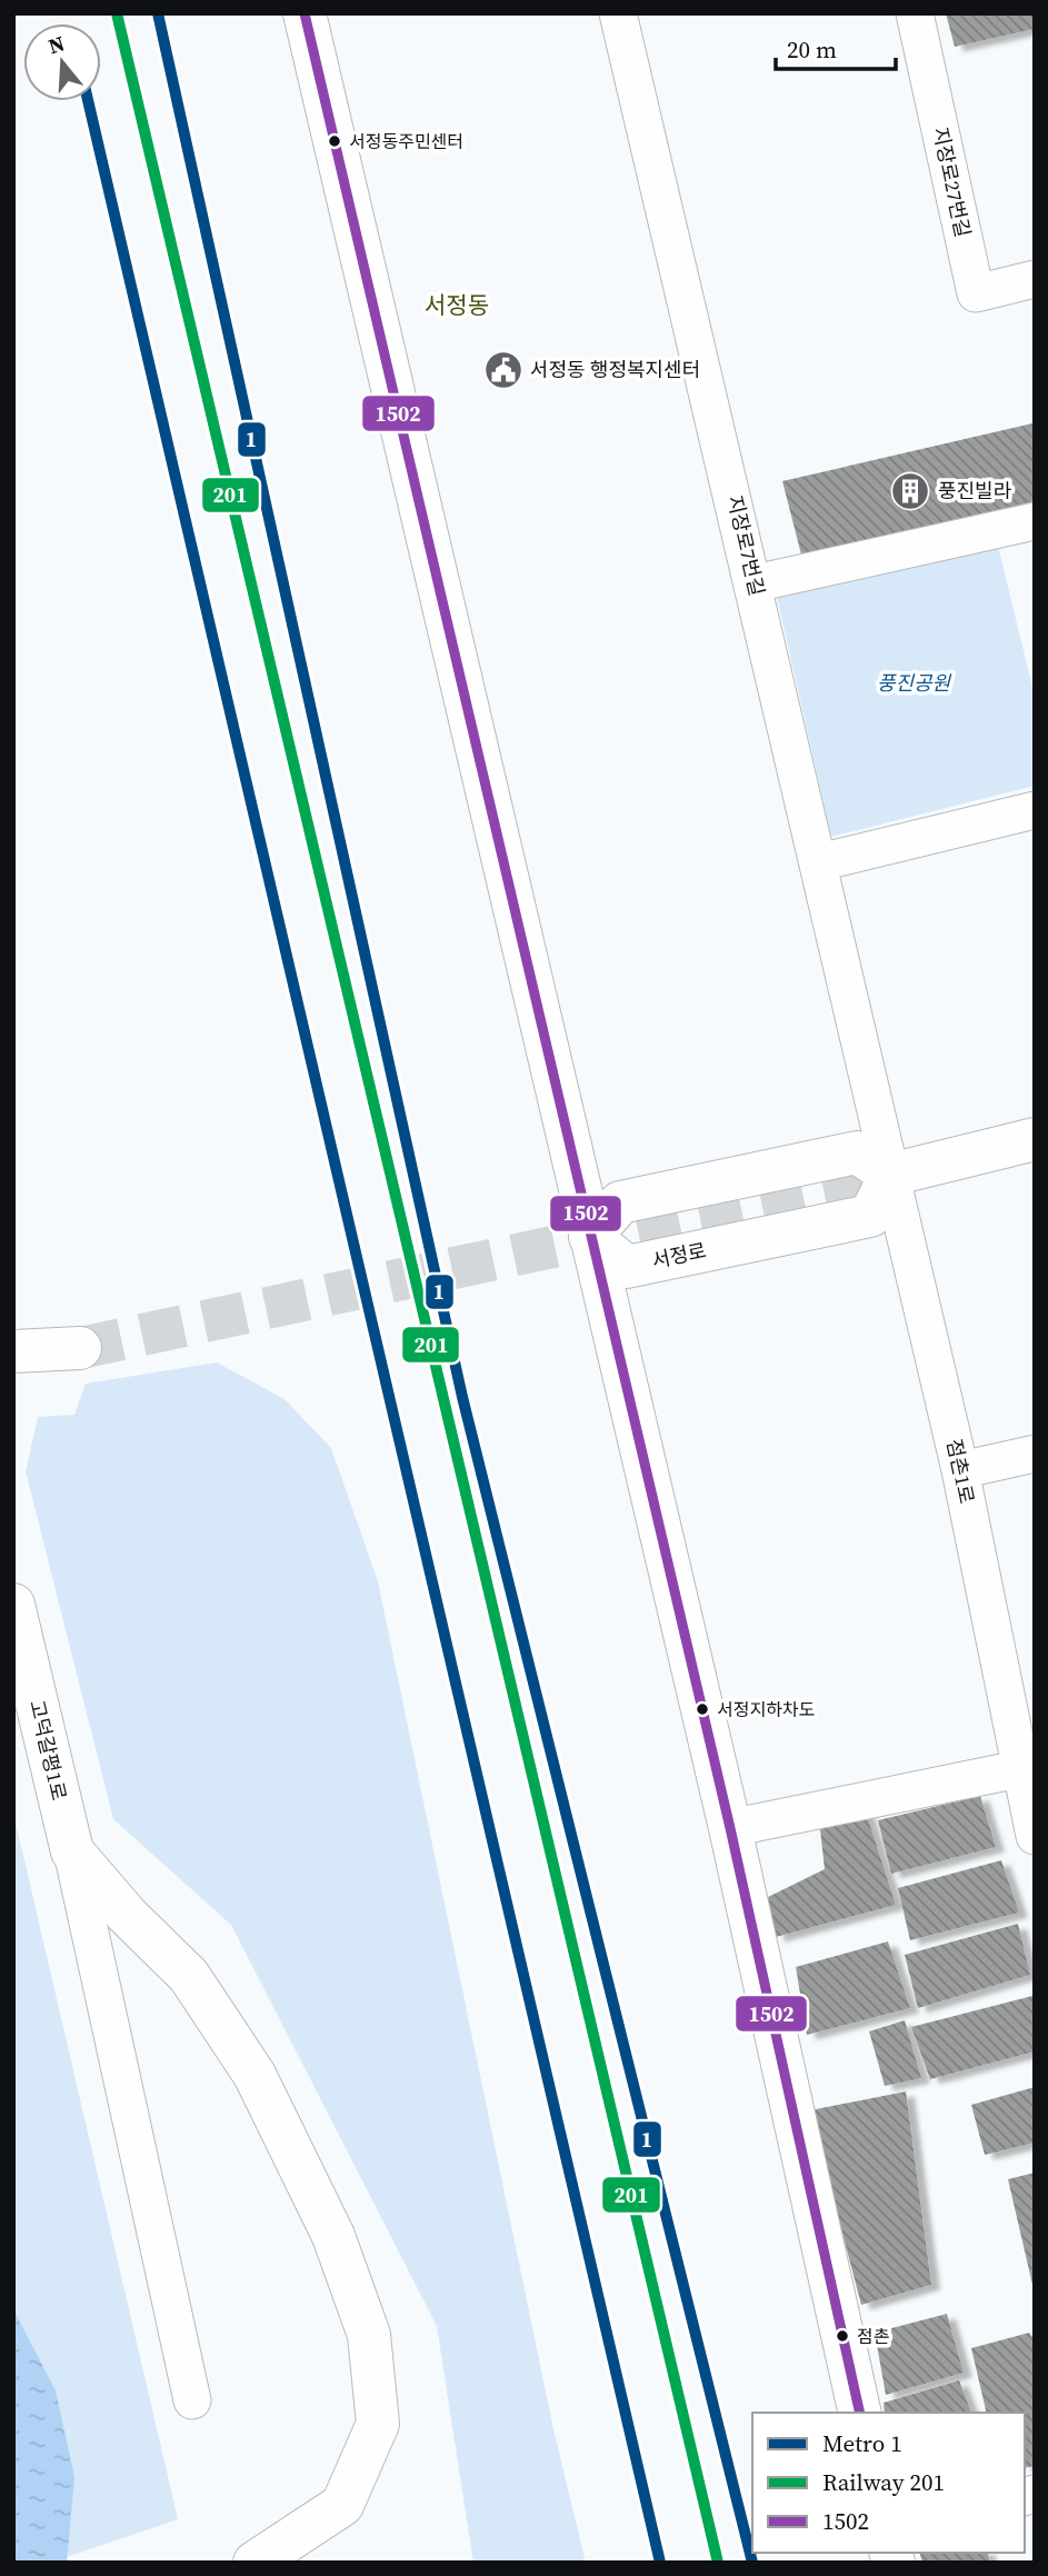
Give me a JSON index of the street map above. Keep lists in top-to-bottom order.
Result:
{
  "streets": {
    "street": [
      "지장로27번길",
      "지장로7번길",
      "서정로",
      "점촌1로",
      "고덕갈평1로"
    ]
  },
  "crossings": [
    ["지장로7번길", "서정로"],
    ["지장로7번길", "점촌1로"],
    ["서정로", "점촌1로"]
  ],
  "districts": ["서정동"],
  "parks": ["풍진공원"],
  "places": {
    "other": ["서정동주민센터", "서정지하차도", "점촌"],
    "public building": ["서정동 행정복지센터"],
    "building": ["풍진빌라"]
  },
  "lines": ["metro line 1", "rail line 201", "transit line 1502"],
  "legend": ["Metro 1", "Railway 201", "1502"],
  "scale_bar": "20 m",
  "north": "top"
}
